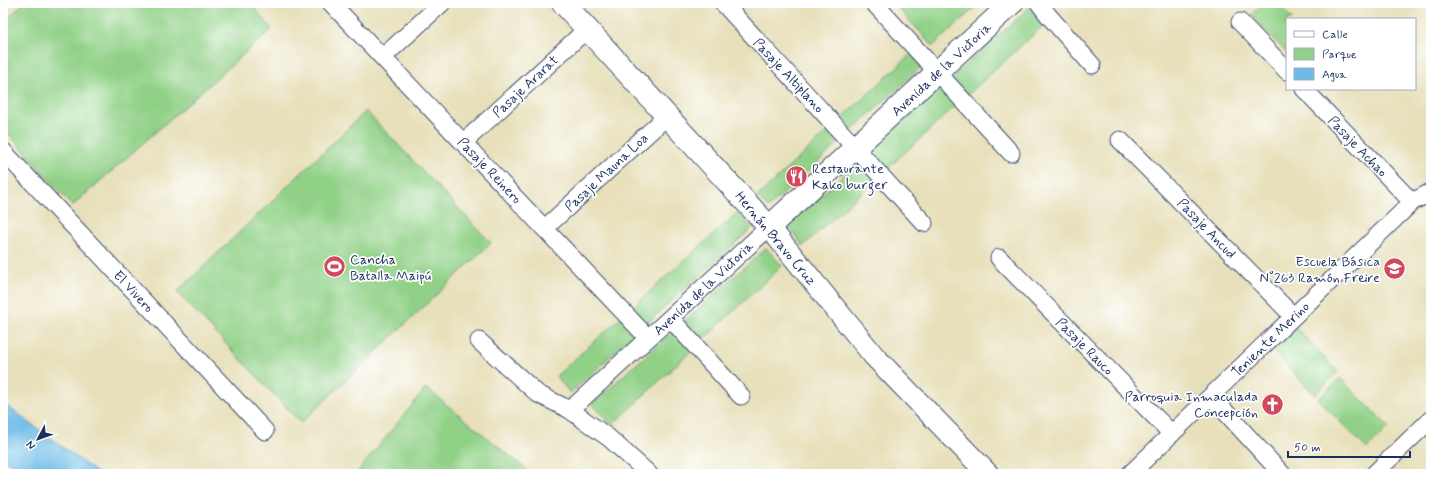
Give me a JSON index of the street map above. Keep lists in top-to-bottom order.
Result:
{
  "streets": {
    "main road": ["Avenida de la Victoria", "Hernán Bravo Cruz"],
    "street": [
      "Pasaje Altiplano",
      "Pasaje Ararat",
      "Pasaje Achao",
      "Pasaje Reinero",
      "Pasaje Mauna Loa",
      "Pasaje Ancud",
      "El Vivero",
      "Teniente Merino",
      "Pasaje Rauco"
    ]
  },
  "crossings": [
    ["Avenida de la Victoria", "Pasaje Altiplano"],
    ["Avenida de la Victoria", "Pasaje Reinero"],
    ["Avenida de la Victoria", "Hernán Bravo Cruz"],
    ["Pasaje Ararat", "Pasaje Reinero"],
    ["Pasaje Ararat", "Hernán Bravo Cruz"],
    ["Pasaje Achao", "Teniente Merino"],
    ["Pasaje Reinero", "Pasaje Mauna Loa"],
    ["Pasaje Mauna Loa", "Hernán Bravo Cruz"],
    ["Pasaje Ancud", "Teniente Merino"],
    ["Teniente Merino", "Pasaje Rauco"]
  ],
  "places": {
    "restaurant": ["Restaurante Kako burger"],
    "sports": ["Cancha Batalla Maipú"],
    "school or university": ["Escuela Básica N°263 Ramón Freire"],
    "church": ["Parroquia Inmaculada Concepción"]
  },
  "legend": ["Calle", "Parque", "Agua"],
  "scale_bar": "50 m",
  "north": "bottom left"
}
